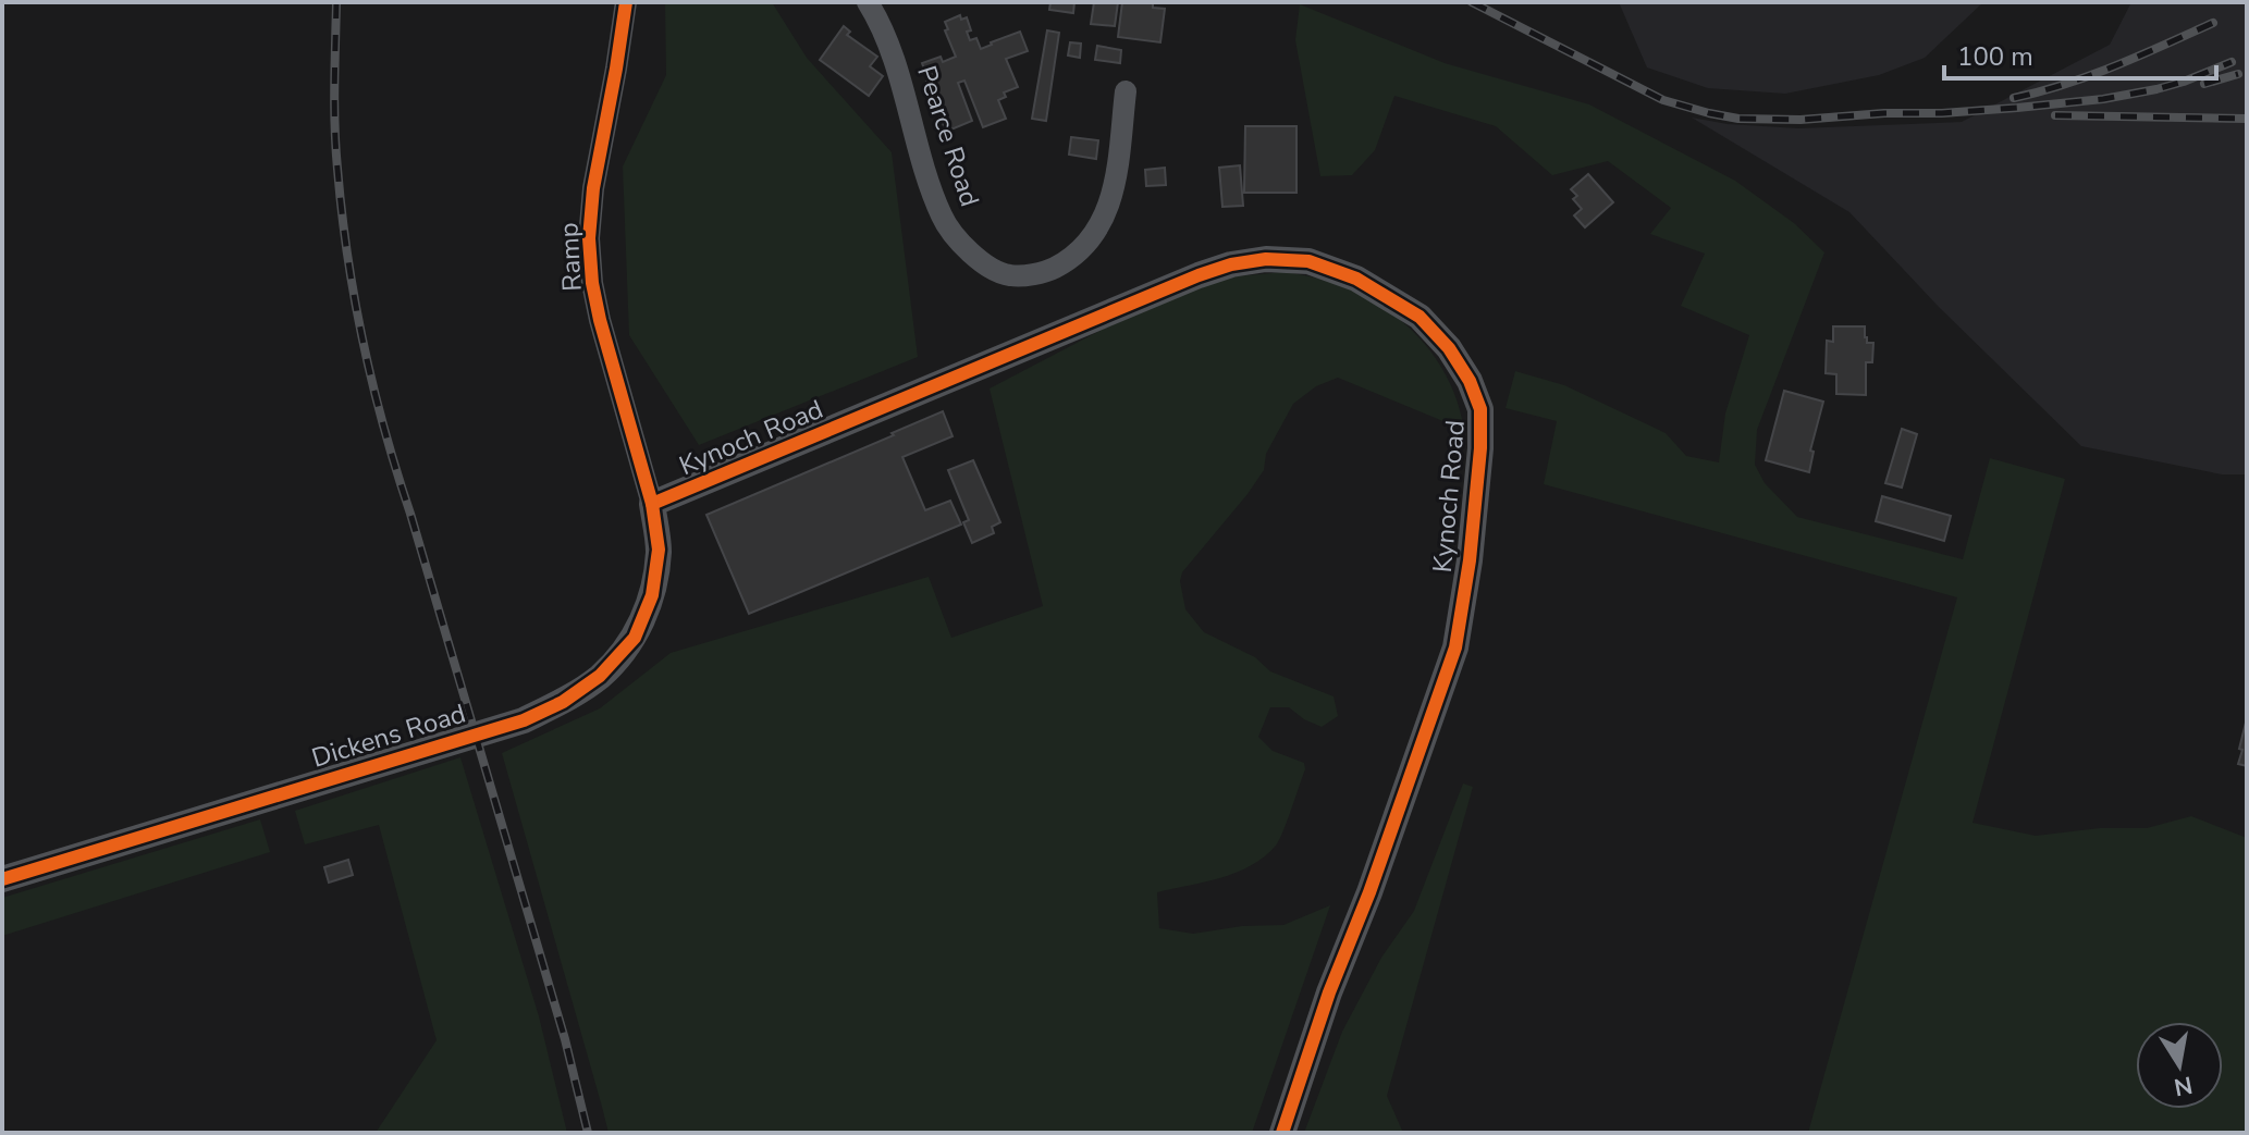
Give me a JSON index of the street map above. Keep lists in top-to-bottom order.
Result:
{
  "streets": {
    "street": [
      "Pearce Road",
      "Ramp",
      "Kynoch Road",
      "Dickens Road"
    ]
  },
  "crossings": [
    ["Ramp", "Kynoch Road"],
    ["Ramp", "Dickens Road"],
    ["Kynoch Road", "Dickens Road"]
  ],
  "scale_bar": "100 m",
  "north": "bottom"
}
